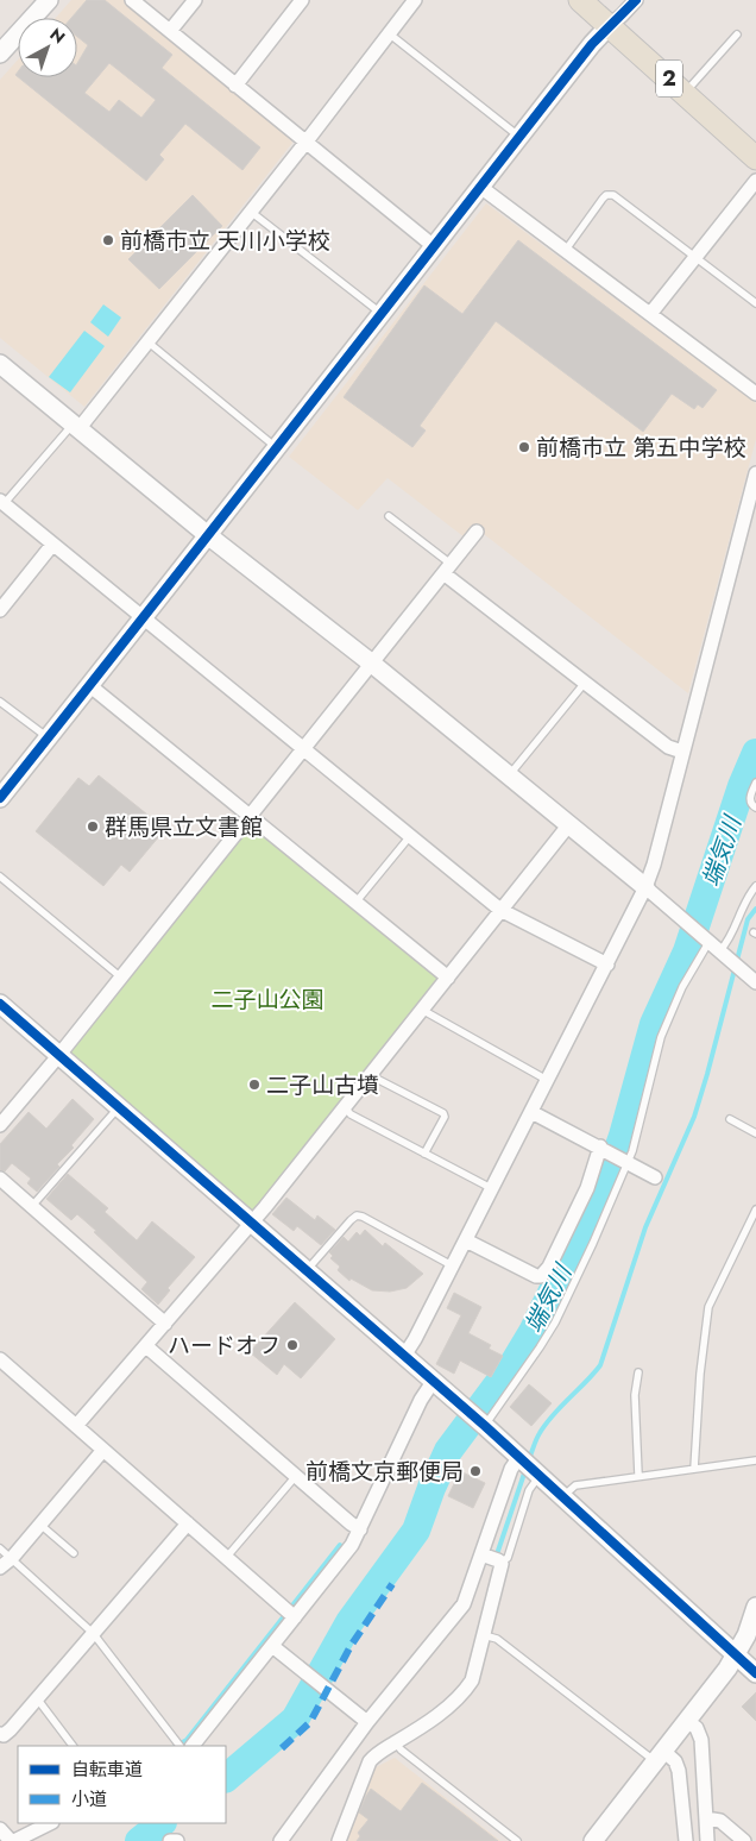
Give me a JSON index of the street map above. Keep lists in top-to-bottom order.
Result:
{
  "streets": {
    "main road": ["2"]
  },
  "water": ["端気川"],
  "parks": ["二子山公園"],
  "places": [
    "前橋市立 天川小学校",
    "前橋市立 第五中学校",
    "群馬県立文書館",
    "二子山古墳",
    "ハードオフ",
    "前橋文京郵便局"
  ],
  "legend": ["自転車道", "小道"],
  "north": "top right"
}
